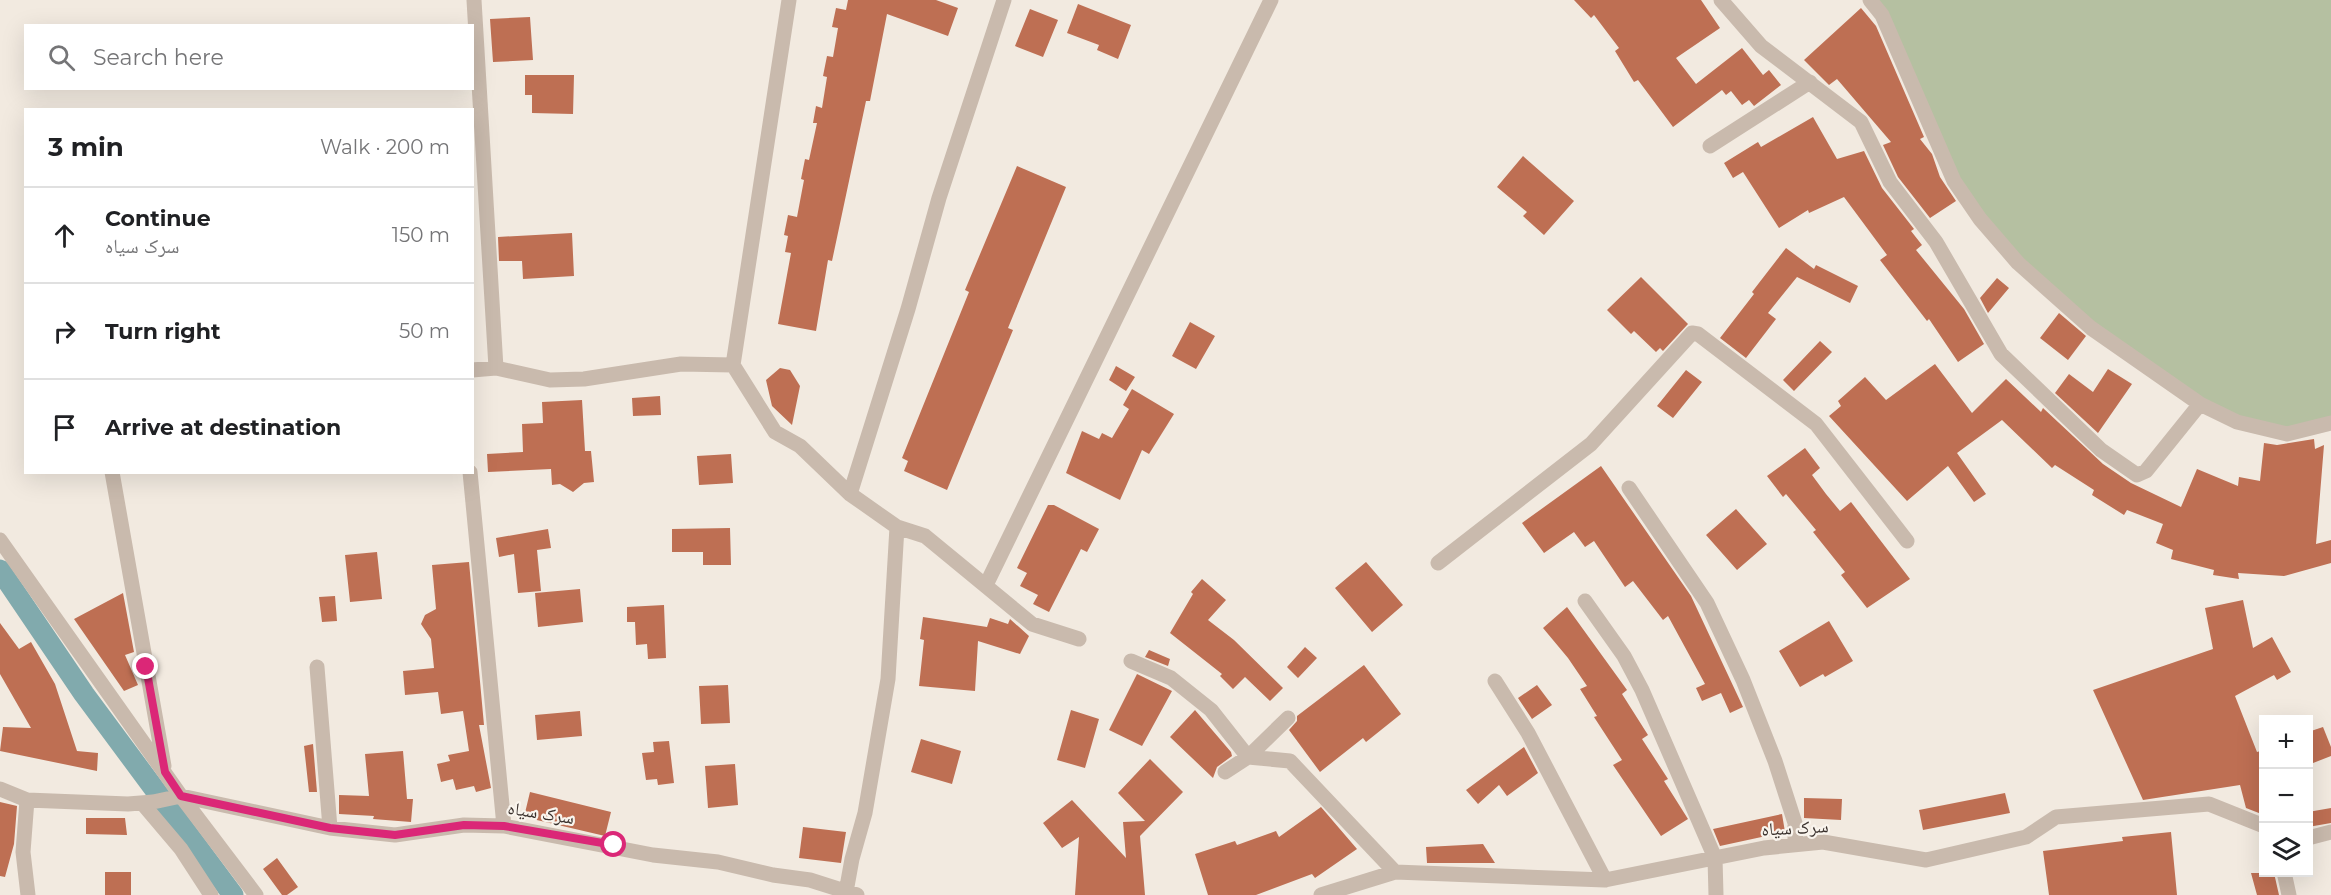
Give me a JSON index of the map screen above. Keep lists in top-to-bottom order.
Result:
{
  "streets": {
    "street": ["سرک سیاه"]
  },
  "page": {
    "search": "Search here",
    "heading": ["3 min", "Walk · 200 m"],
    "list": [
      ["Continue", "سرک سیاه", "150 m"],
      ["Turn right", "50 m"],
      "Arrive at destination"
    ],
    "map_buttons": ["+", "−"]
  }
}
